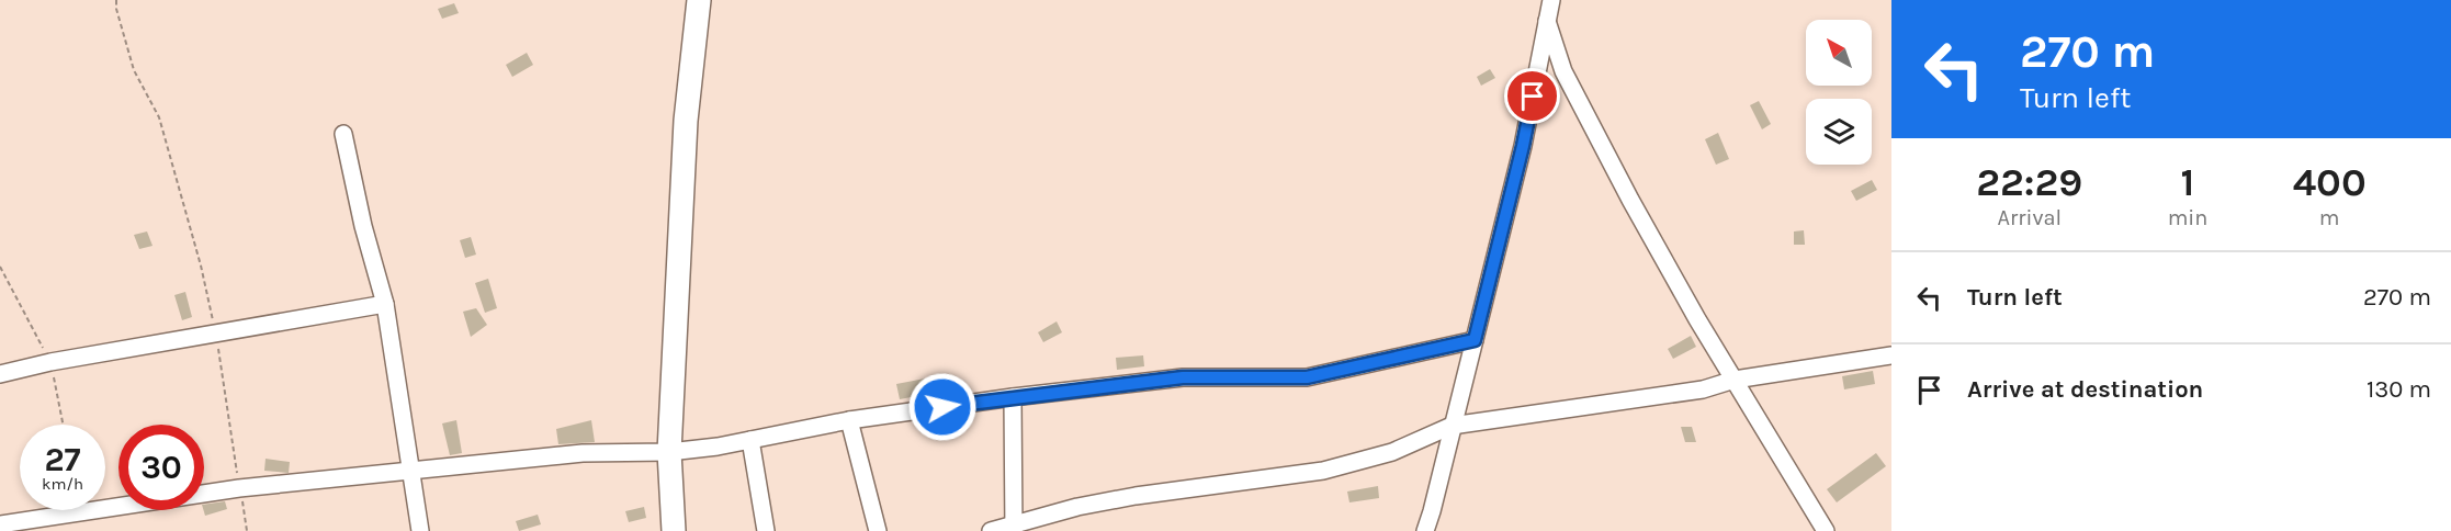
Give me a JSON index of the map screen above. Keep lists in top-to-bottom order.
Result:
{
  "north": "top left",
  "page": {
    "turn": ["270 m", "Turn left"],
    "eta": [
      "22:29",
      "Arrival",
      "1",
      "min",
      "400",
      "m"
    ],
    "list": [
      {
        "name": "Turn left",
        "value": "270 m"
      },
      {
        "name": "Arrive at destination",
        "value": "130 m"
      }
    ],
    "speed": "27 km/h",
    "limit": "30"
  }
}
